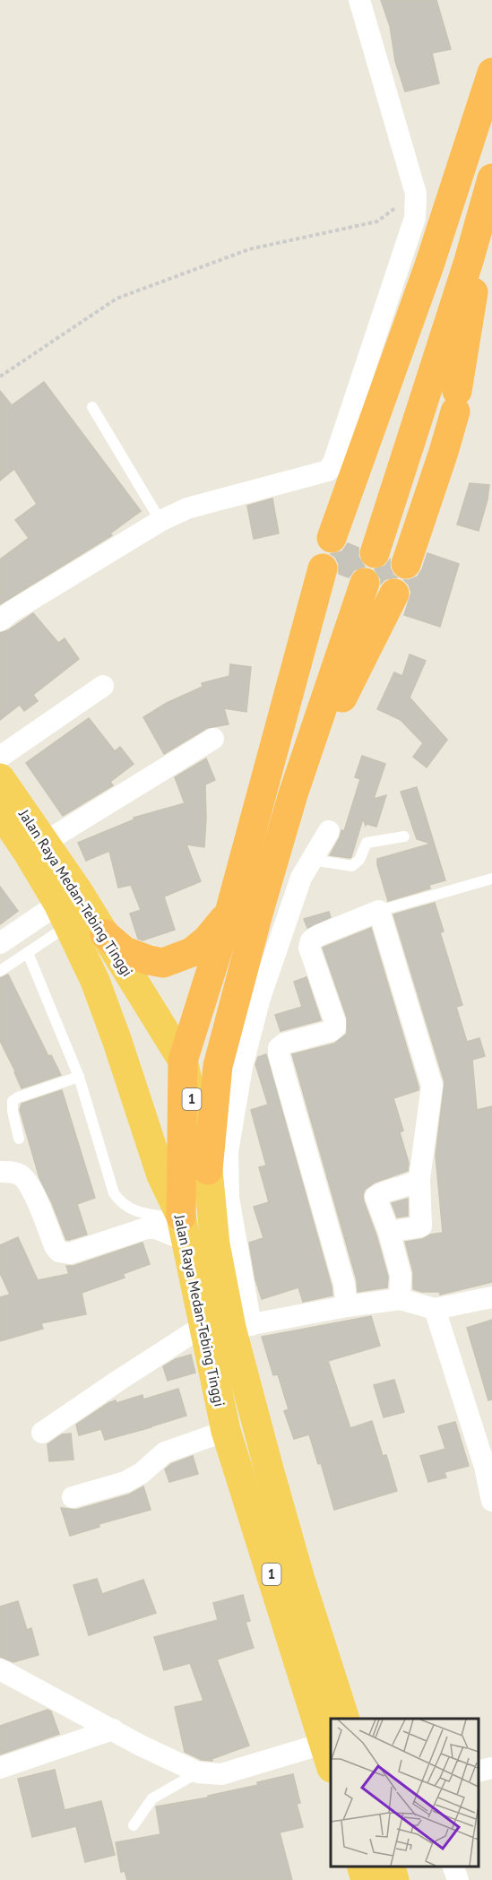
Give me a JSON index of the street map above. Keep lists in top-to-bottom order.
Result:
{
  "streets": {
    "highway": ["Jalan Raya Medan-Tebing Tinggi", "1"]
  }
}
